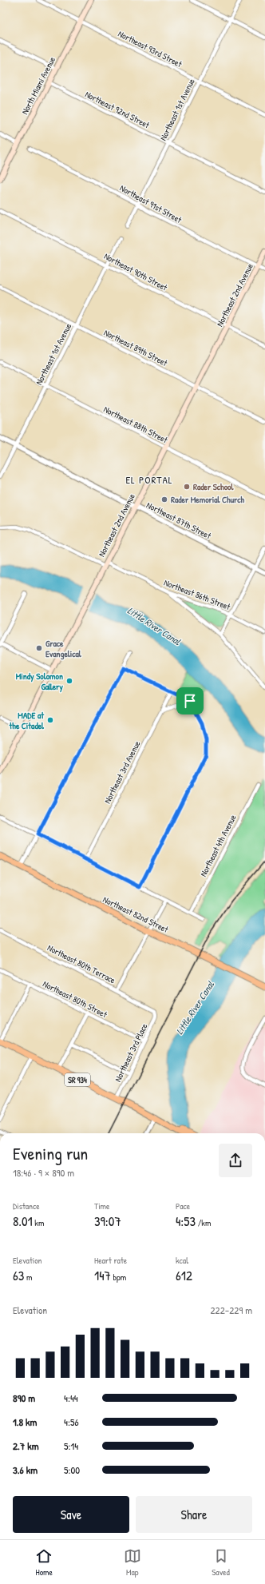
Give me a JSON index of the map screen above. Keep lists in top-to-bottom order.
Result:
{
  "streets": {
    "main road": [
      "North Miami Avenue",
      "Northeast 2nd Avenue",
      "Northeast 82nd Street",
      "SR 934"
    ],
    "street": [
      "Northeast 93rd Street",
      "Northeast 92nd Street",
      "Northeast 1st Avenue",
      "Northeast 91st Street",
      "Northeast 90th Street",
      "Northeast 89th Street",
      "Northeast 88th Street",
      "Northeast 87th Street",
      "Northeast 86th Street",
      "Northeast 3rd Avenue",
      "Northeast 4th Avenue",
      "Northeast 80th Terrace",
      "Northeast 80th Street",
      "Northeast 3rd Place"
    ]
  },
  "crossings": [
    ["Northeast 93rd Street", "North Miami Avenue"],
    ["Northeast 93rd Street", "Northeast 1st Avenue"],
    ["North Miami Avenue", "Northeast 92nd Street"],
    ["Northeast 92nd Street", "Northeast 1st Avenue"],
    ["Northeast 1st Avenue", "Northeast 91st Street"],
    ["Northeast 1st Avenue", "Northeast 90th Street"],
    ["Northeast 1st Avenue", "Northeast 89th Street"],
    ["Northeast 1st Avenue", "Northeast 88th Street"],
    ["Northeast 1st Avenue", "Northeast 87th Street"],
    ["Northeast 91st Street", "Northeast 2nd Avenue"],
    ["Northeast 90th Street", "Northeast 2nd Avenue"],
    ["Northeast 2nd Avenue", "Northeast 89th Street"],
    ["Northeast 2nd Avenue", "Northeast 88th Street"],
    ["Northeast 2nd Avenue", "Northeast 87th Street"],
    ["Northeast 2nd Avenue", "Northeast 86th Street"],
    ["Northeast 80th Terrace", "Northeast 3rd Place"],
    ["Northeast 80th Street", "Northeast 3rd Place"],
    ["Northeast 3rd Place", "SR 934"]
  ],
  "districts": ["EL PORTAL"],
  "water": ["Little River Canal"],
  "places": [
    "Rader School",
    "Rader Memorial Church",
    "Grace Evangelical",
    "Mindy Solomon Gallery",
    "MADE at the Citadel"
  ],
  "page": {
    "heading": ["Evening run", "18:46 · 9 × 890 m"],
    "stats": [
      ["Distance", "8.01 km"],
      ["Time", "39:07"],
      ["Pace", "4:53 /km"],
      ["Elevation", "63 m"],
      ["Heart rate", "147 bpm"],
      ["kcal", "612"]
    ],
    "chart": ["Elevation", "222–229 m"],
    "list": [
      {
        "name": "890 m",
        "note": "4:44"
      },
      {
        "name": "1.8 km",
        "note": "4:56"
      },
      {
        "name": "2.7 km",
        "note": "5:14"
      },
      {
        "name": "3.6 km",
        "note": "5:00"
      }
    ],
    "buttons": ["Save", "Share"],
    "tabs": ["Home", "Map", "Saved"]
  }
}
